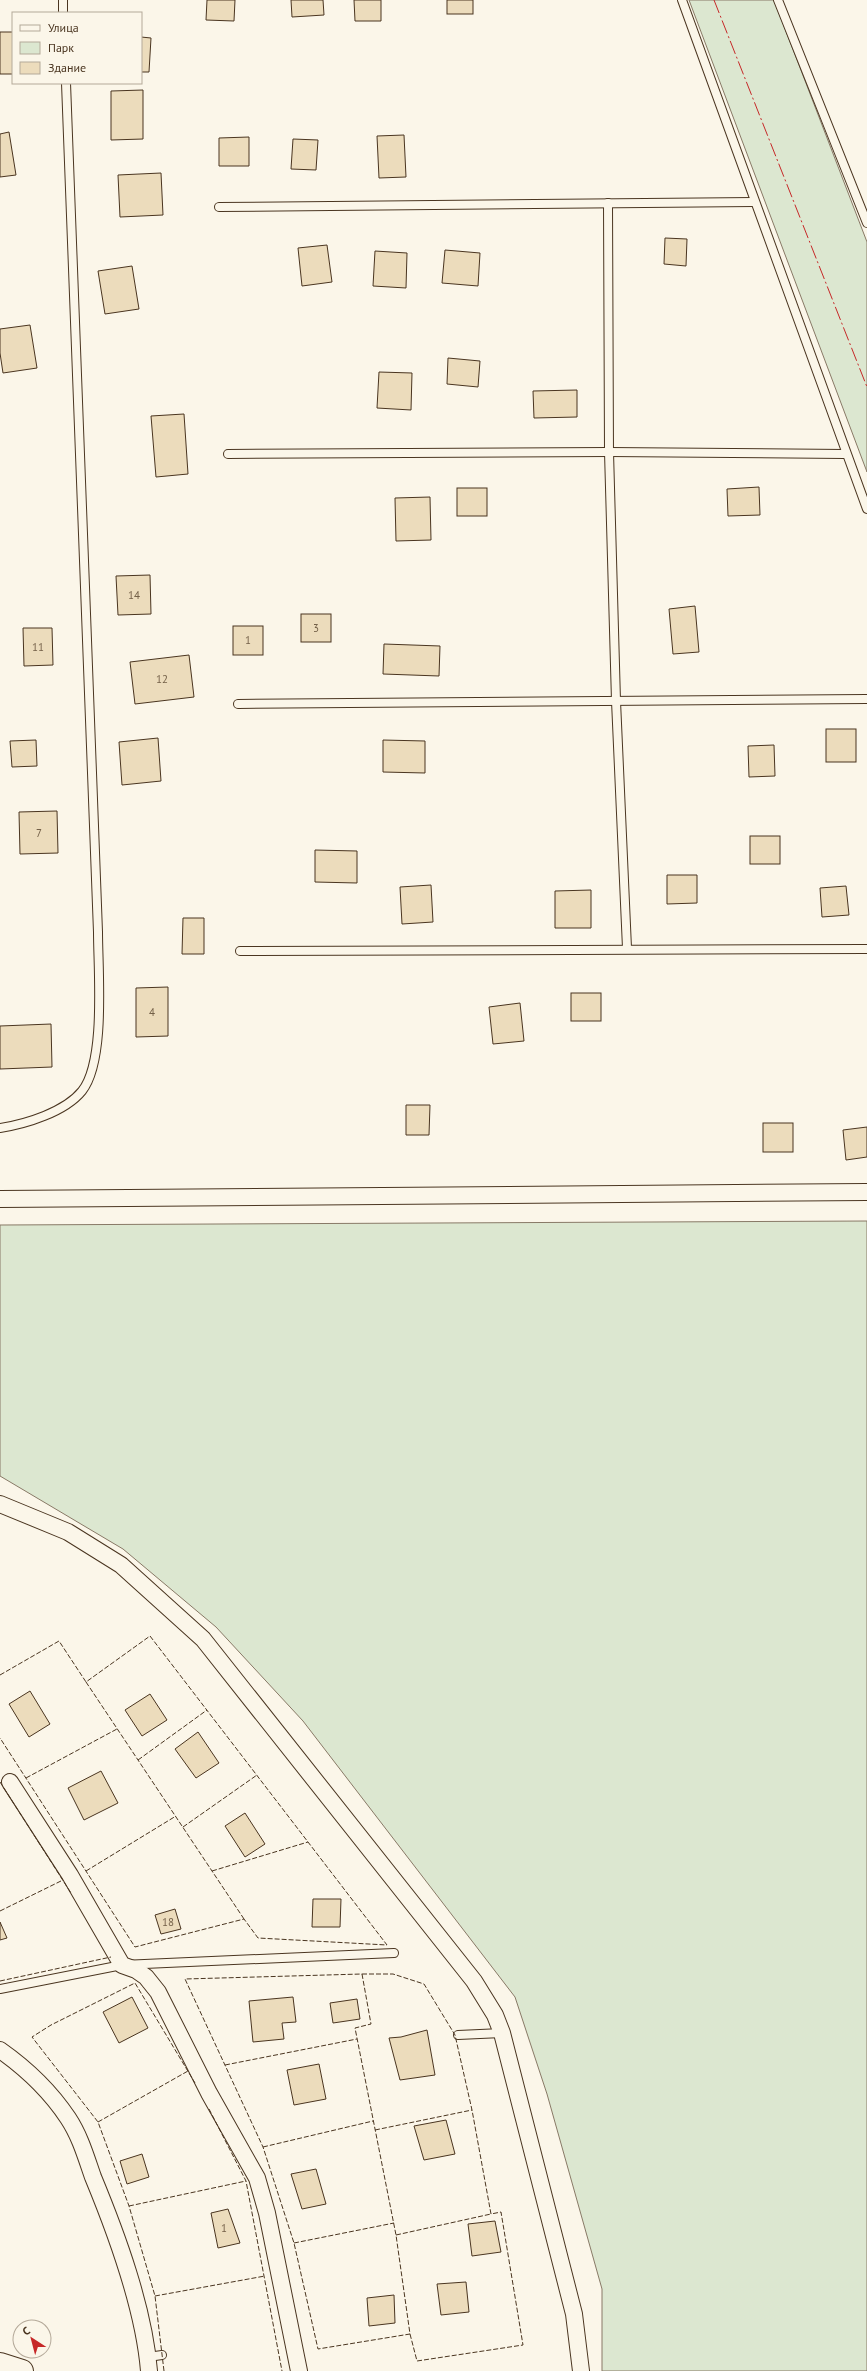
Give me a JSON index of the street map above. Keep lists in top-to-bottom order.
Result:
{
  "house_numbers": [
    "14",
    "3",
    "1",
    "11",
    "12",
    "7",
    "4",
    "18",
    "1"
  ],
  "legend": ["Улица", "Парк", "Здание"],
  "north": "top left"
}
